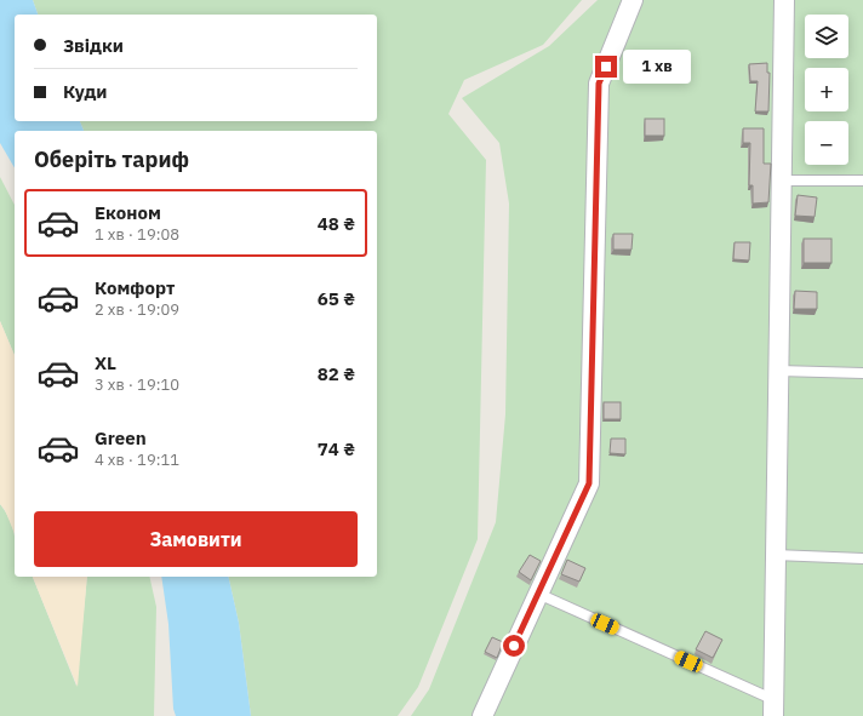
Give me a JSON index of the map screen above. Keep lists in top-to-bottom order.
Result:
{
  "page": {
    "map_buttons": ["+", "−"],
    "banner": ["Звідки", "Куди"],
    "bubble": "1 хв",
    "heading": "Оберіть тариф",
    "list": [
      {
        "name": "Економ",
        "note": "1 хв · 19:08",
        "value": "48 ₴"
      },
      {
        "name": "Комфорт",
        "note": "2 хв · 19:09",
        "value": "65 ₴"
      },
      {
        "name": "XL",
        "note": "3 хв · 19:10",
        "value": "82 ₴"
      },
      {
        "name": "Green",
        "note": "4 хв · 19:11",
        "value": "74 ₴"
      }
    ],
    "buttons": "Замовити"
  }
}
